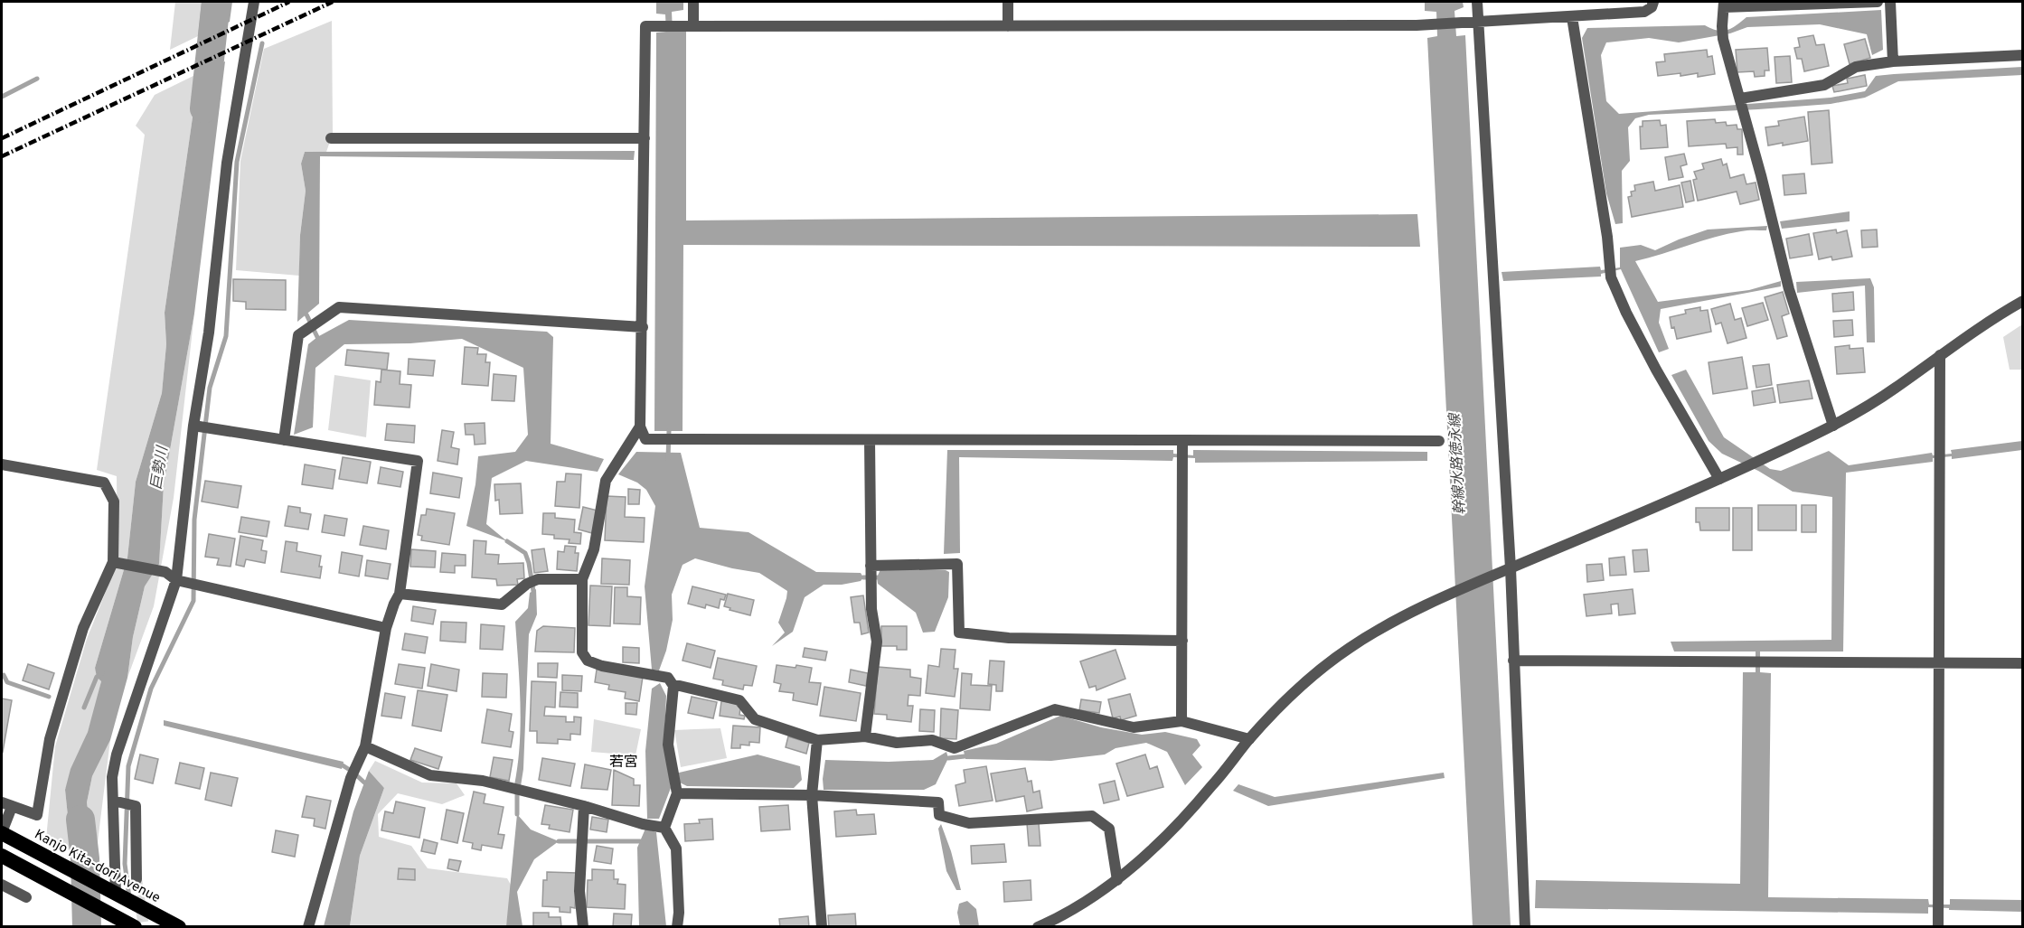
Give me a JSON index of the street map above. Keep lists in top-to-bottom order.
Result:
{
  "streets": {
    "highway": ["Kanjo Kita-dori Avenue"]
  },
  "districts": ["若宮"],
  "water": ["幹線水路徳永線", "巨勢川"]
}
